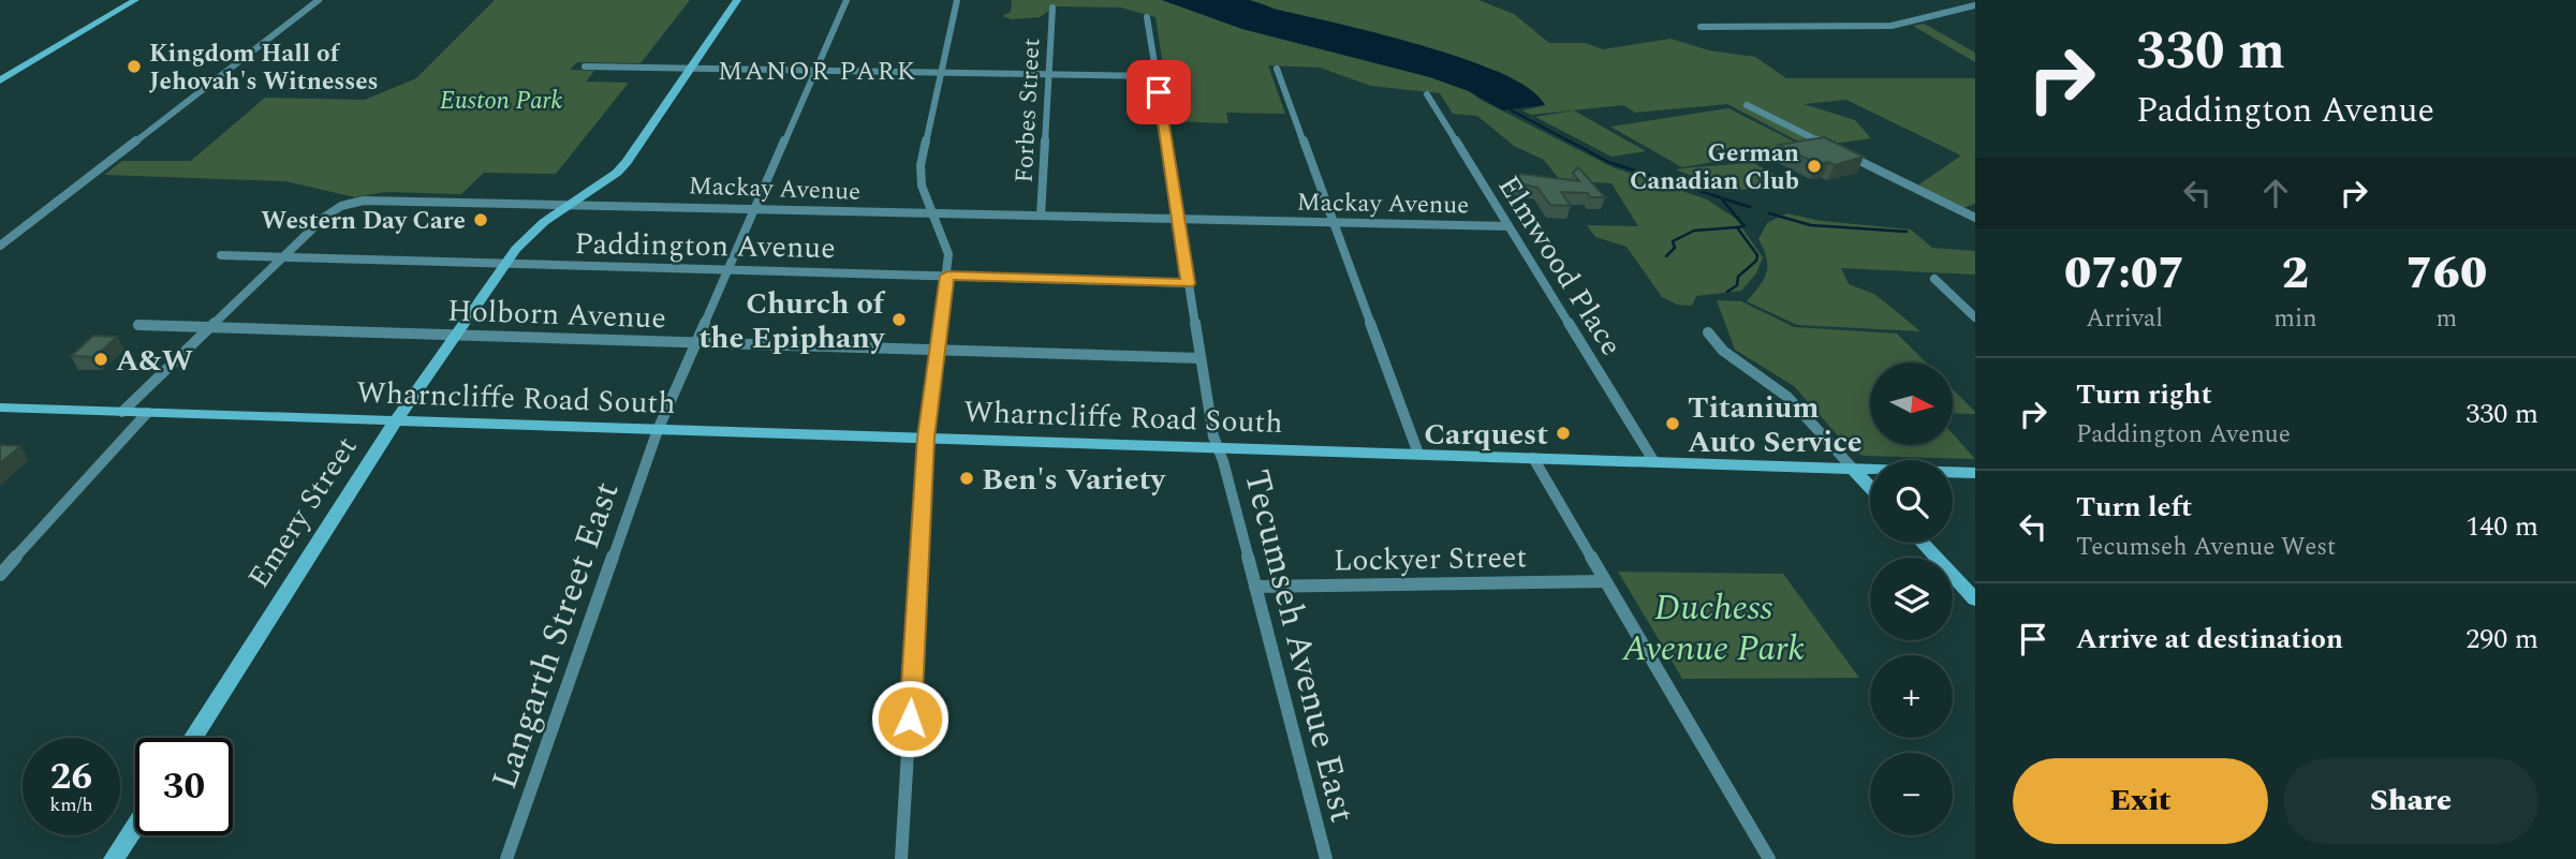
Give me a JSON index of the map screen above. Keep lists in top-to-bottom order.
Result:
{
  "streets": {
    "street": [
      "Forbes Street",
      "Mackay Avenue",
      "Paddington Avenue",
      "Elmwood Place",
      "Holborn Avenue",
      "Wharncliffe Road South",
      "Emery Street",
      "Lockyer Street",
      "Langarth Street East",
      "Tecumseh Avenue East"
    ]
  },
  "crossings": [
    ["Forbes Street", "Mackay Avenue"],
    ["Mackay Avenue", "Paddington Avenue"],
    ["Mackay Avenue", "Elmwood Place"],
    ["Mackay Avenue", "Holborn Avenue"],
    ["Mackay Avenue", "Wharncliffe Road South"],
    ["Mackay Avenue", "Emery Street"],
    ["Mackay Avenue", "Langarth Street East"],
    ["Mackay Avenue", "Tecumseh Avenue East"],
    ["Paddington Avenue", "Emery Street"],
    ["Paddington Avenue", "Langarth Street East"],
    ["Paddington Avenue", "Tecumseh Avenue East"],
    ["Elmwood Place", "Wharncliffe Road South"],
    ["Holborn Avenue", "Emery Street"],
    ["Holborn Avenue", "Langarth Street East"],
    ["Holborn Avenue", "Tecumseh Avenue East"],
    ["Wharncliffe Road South", "Emery Street"],
    ["Wharncliffe Road South", "Langarth Street East"],
    ["Wharncliffe Road South", "Tecumseh Avenue East"],
    ["Lockyer Street", "Tecumseh Avenue East"]
  ],
  "districts": ["MANOR PARK"],
  "parks": ["Euston Park", "Duchess Avenue Park"],
  "places": [
    "Kingdom Hall of Jehovah's Witnesses",
    "German Canadian Club",
    "Western Day Care",
    "Church of the Epiphany",
    "A&W",
    "Titanium Auto Service",
    "Carquest",
    "Ben's Variety"
  ],
  "north": "right",
  "page": {
    "turn": ["330 m", "Paddington Avenue"],
    "eta": [
      "07:07",
      "Arrival",
      "2",
      "min",
      "760",
      "m"
    ],
    "list": [
      {
        "name": "Turn right",
        "note": "Paddington Avenue",
        "value": "330 m"
      },
      {
        "name": "Turn left",
        "note": "Tecumseh Avenue West",
        "value": "140 m"
      },
      {
        "name": "Arrive at destination",
        "value": "290 m"
      }
    ],
    "map_buttons": ["+", "−"],
    "speed": "26 km/h",
    "limit": "30",
    "buttons": ["Exit", "Share"]
  }
}
